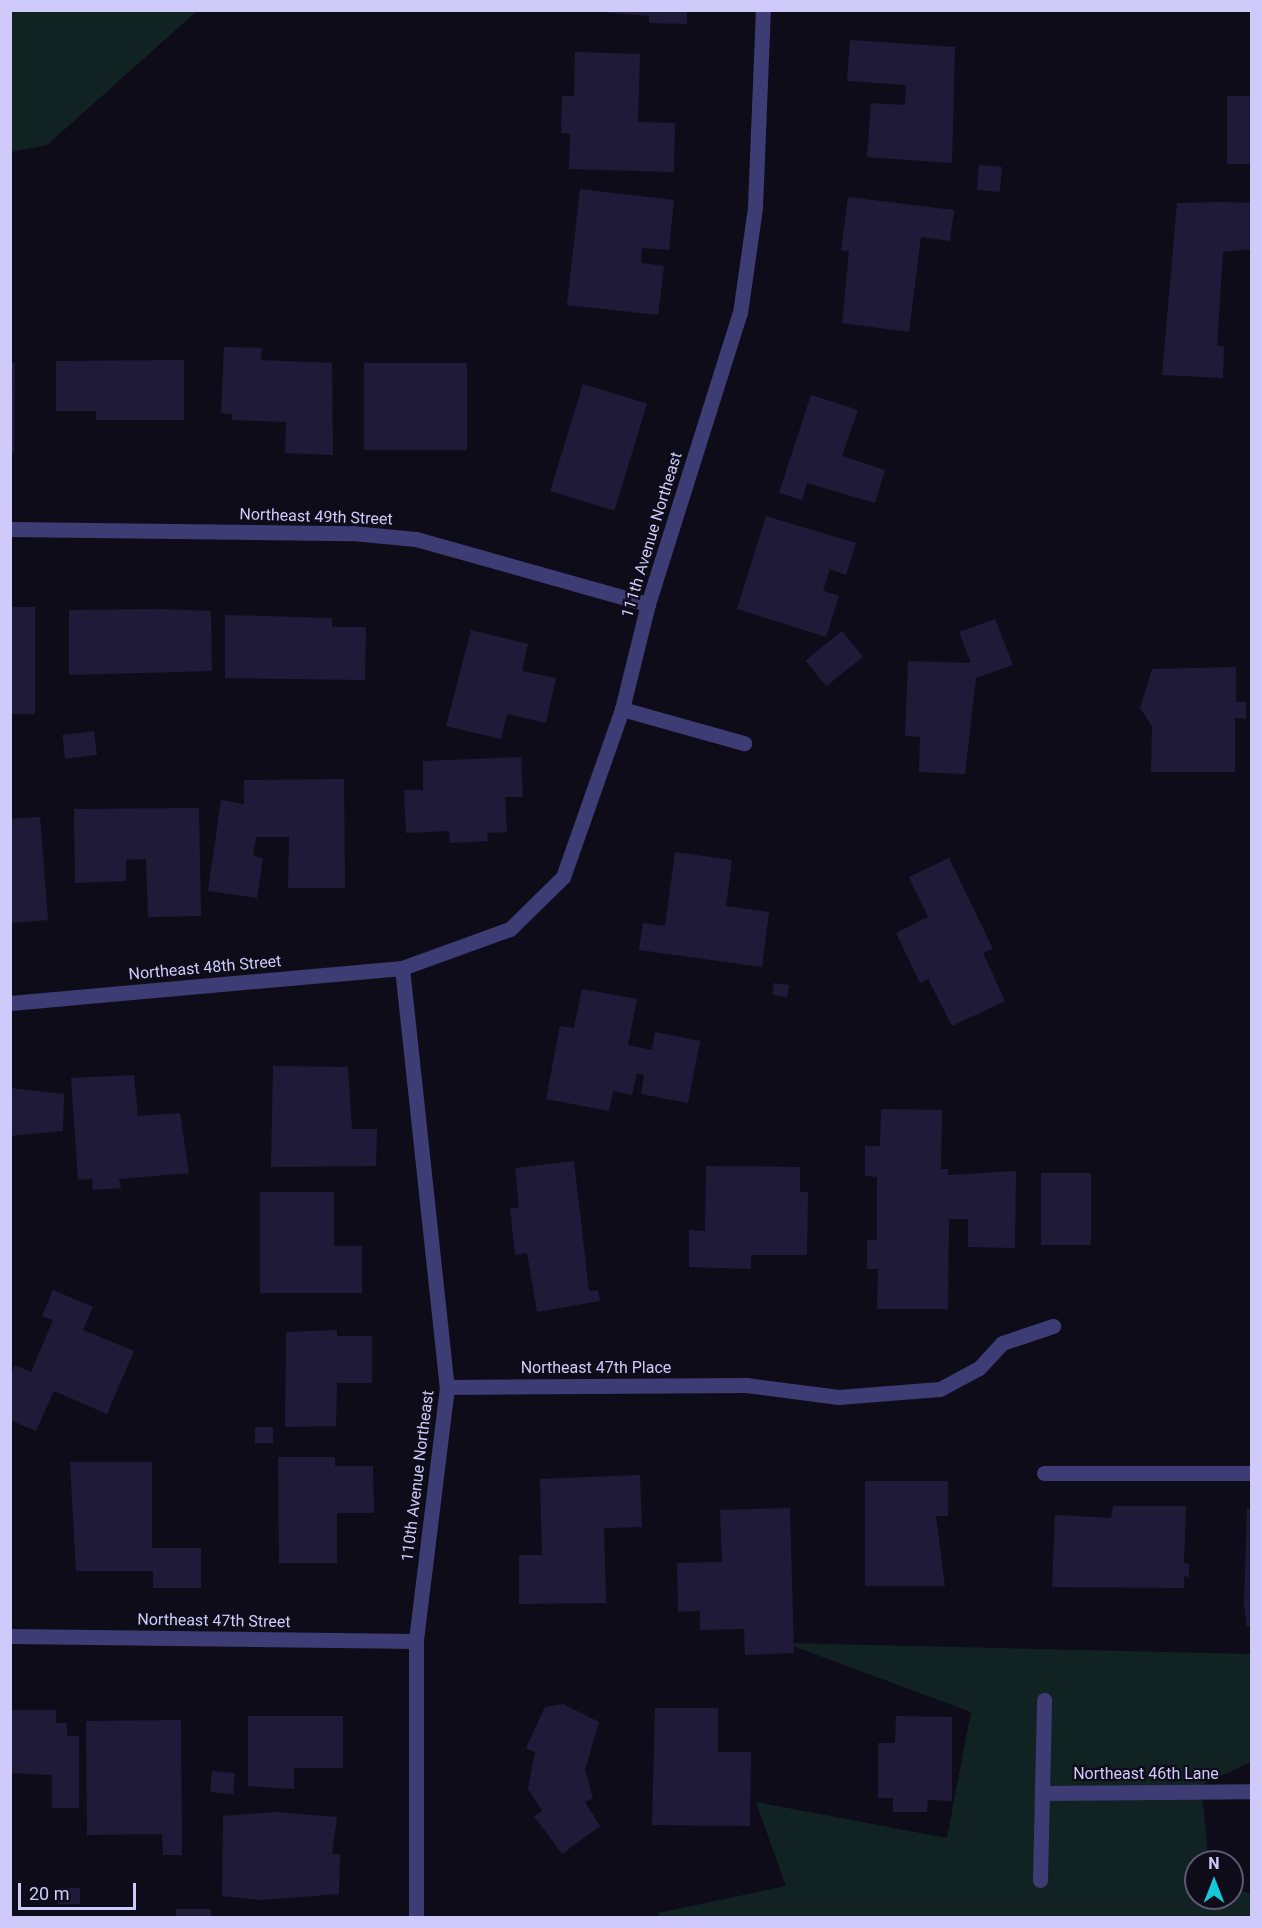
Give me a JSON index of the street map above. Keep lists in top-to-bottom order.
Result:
{
  "streets": {
    "street": [
      "Northeast 49th Street",
      "111th Avenue Northeast",
      "Northeast 48th Street",
      "Northeast 47th Place",
      "110th Avenue Northeast",
      "Northeast 47th Street",
      "Northeast 46th Lane"
    ]
  },
  "crossings": [
    ["Northeast 49th Street", "111th Avenue Northeast"],
    ["111th Avenue Northeast", "Northeast 48th Street"],
    ["111th Avenue Northeast", "110th Avenue Northeast"],
    ["Northeast 48th Street", "110th Avenue Northeast"],
    ["Northeast 47th Place", "110th Avenue Northeast"],
    ["110th Avenue Northeast", "Northeast 47th Street"]
  ],
  "scale_bar": "20 m",
  "north": "top"
}
